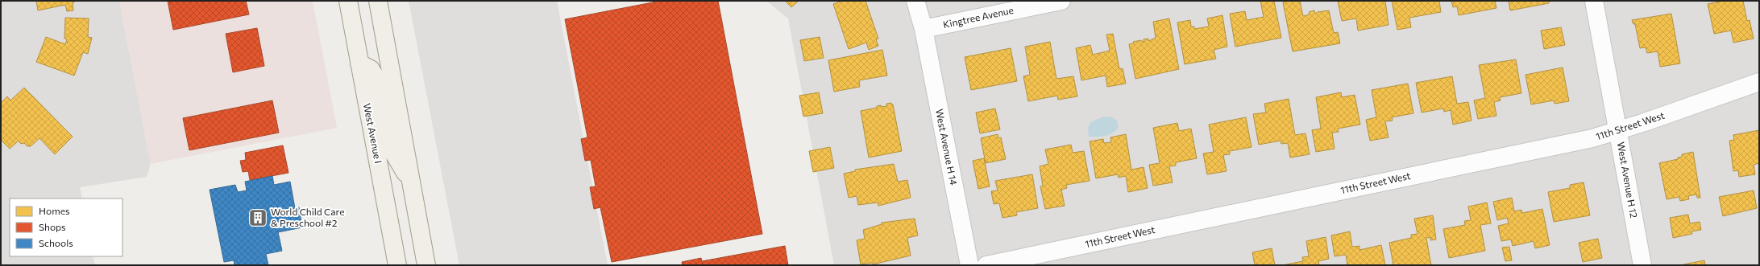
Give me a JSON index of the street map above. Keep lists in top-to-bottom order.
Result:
{
  "streets": {
    "main road": ["West Avenue I"],
    "street": [
      "Kingtree Avenue",
      "11th Street West",
      "West Avenue H 14",
      "West Avenue H 12"
    ]
  },
  "crossings": [
    ["Kingtree Avenue", "West Avenue H 14"],
    ["11th Street West", "West Avenue H 12"]
  ],
  "places": {
    "building": ["World Child Care & Preschool #2"]
  },
  "legend": ["Homes", "Shops", "Schools"]
}
